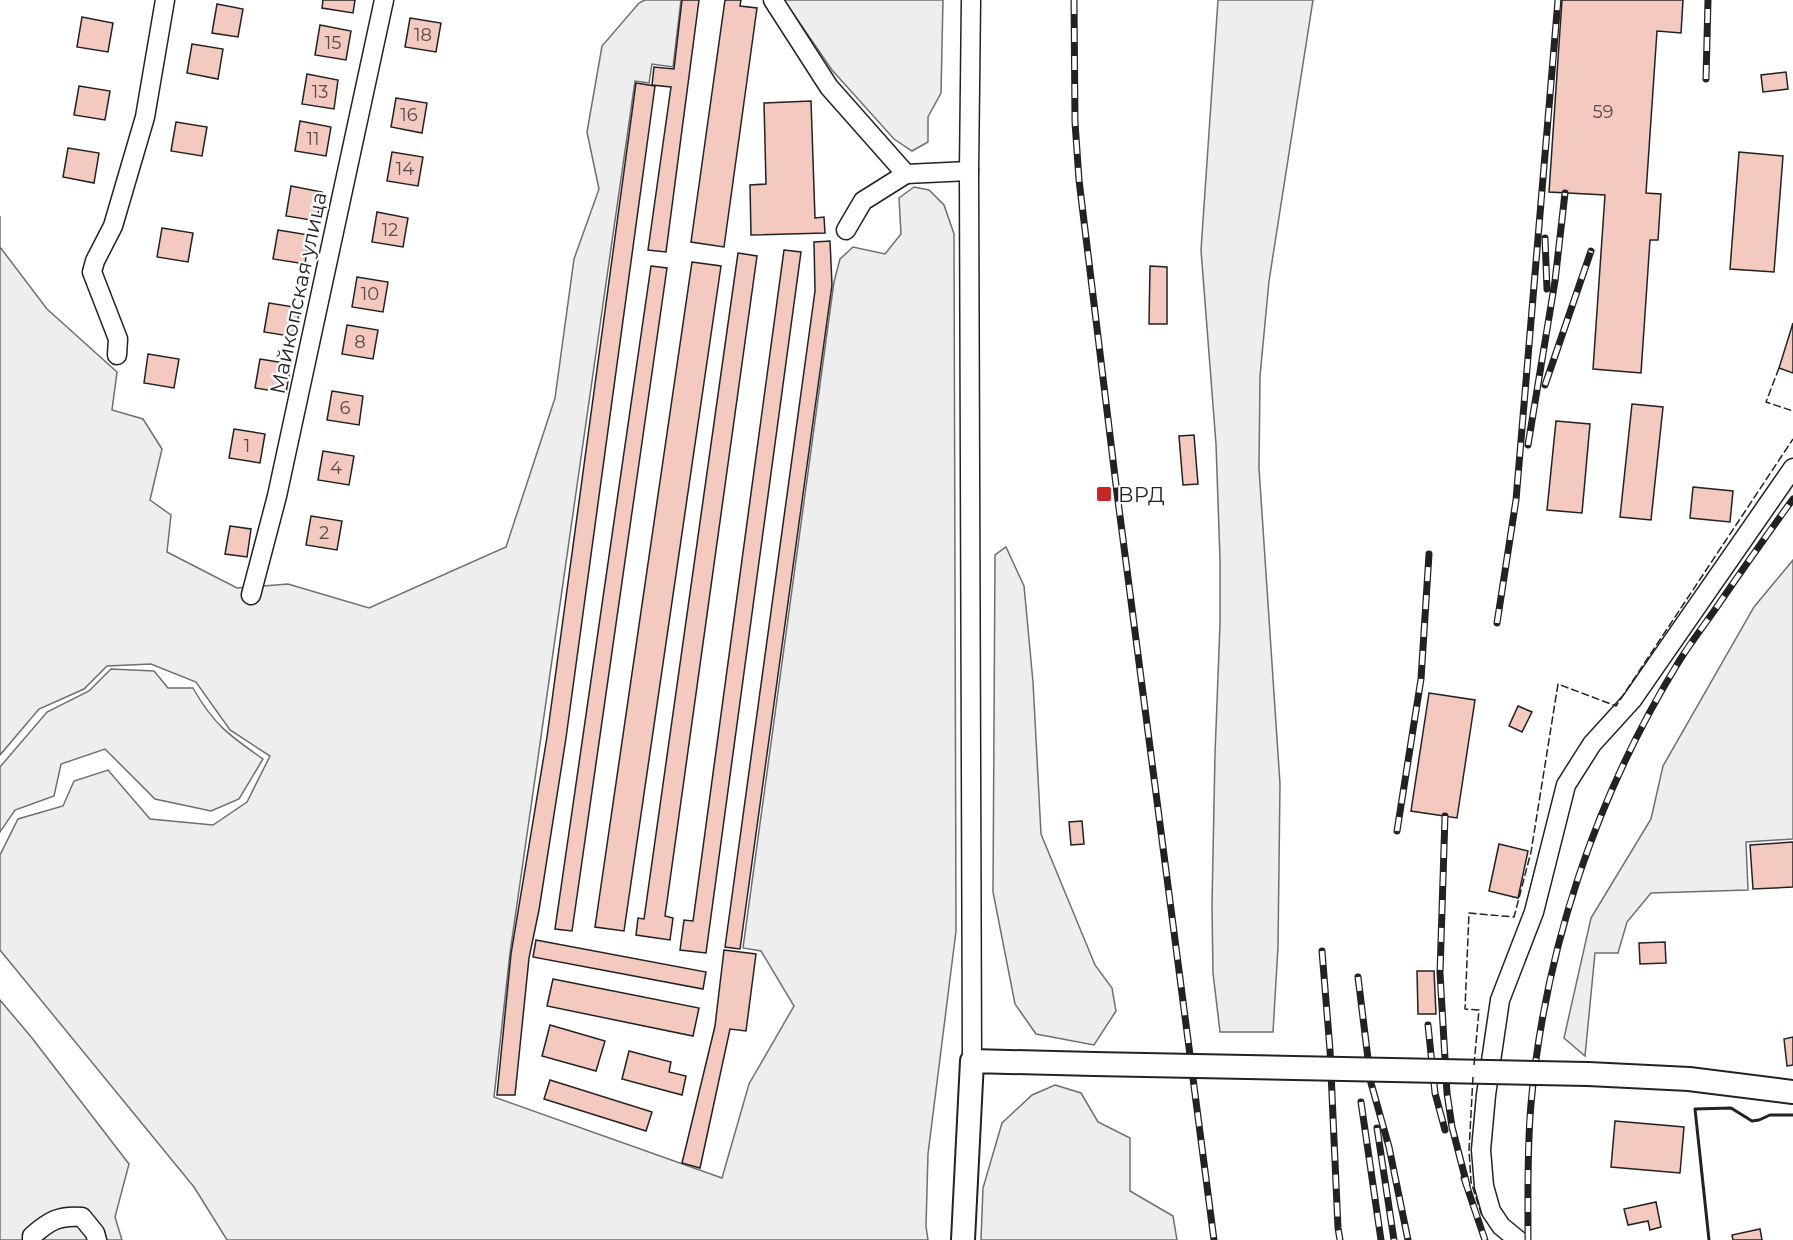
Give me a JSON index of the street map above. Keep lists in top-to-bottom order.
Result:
{
  "streets": {
    "street": ["Майкопская улица"]
  },
  "places": {
    "transit": ["ВРД"]
  },
  "house_numbers": [
    "18",
    "15",
    "13",
    "59",
    "16",
    "11",
    "14",
    "12",
    "10",
    "8",
    "6",
    "1",
    "4",
    "2"
  ]
}
